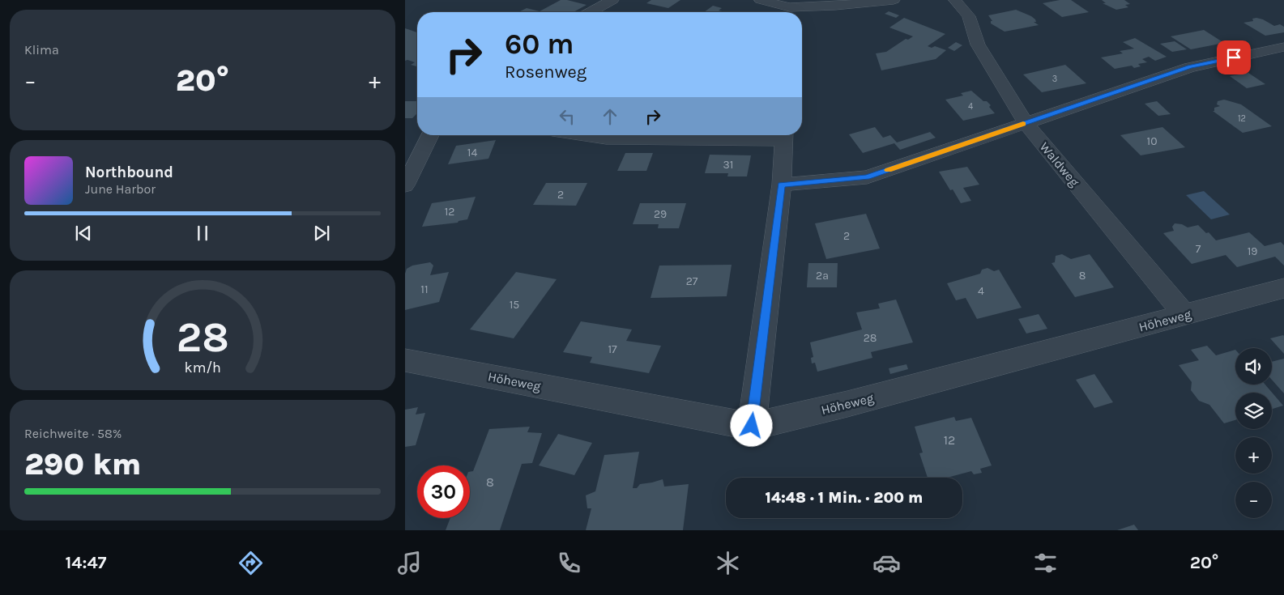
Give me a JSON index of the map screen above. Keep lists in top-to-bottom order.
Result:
{
  "streets": {
    "street": ["Waldweg", "Höheweg"]
  },
  "crossings": [
    ["Waldweg", "Höheweg"]
  ],
  "house_numbers": [
    "3",
    "4",
    "12",
    "10",
    "14",
    "31",
    "2",
    "12",
    "29",
    "2",
    "7",
    "19",
    "2a",
    "8",
    "27",
    "11",
    "4",
    "15",
    "28",
    "17",
    "12",
    "8"
  ],
  "page": {
    "tile": [
      "Klima",
      ["Reichweite · 58%", "290 km"]
    ],
    "turn": ["60 m", "Rosenweg"],
    "heat": ["−", "20°", "+"],
    "song": ["Northbound", "June Harbor"],
    "map_buttons": ["+", "−"],
    "limit": "30",
    "trip": "14:48 · 1 Min. · 200 m",
    "tabs": ["14:47", "20°"],
    "gauge": ["28", "km/h"]
  }
}
